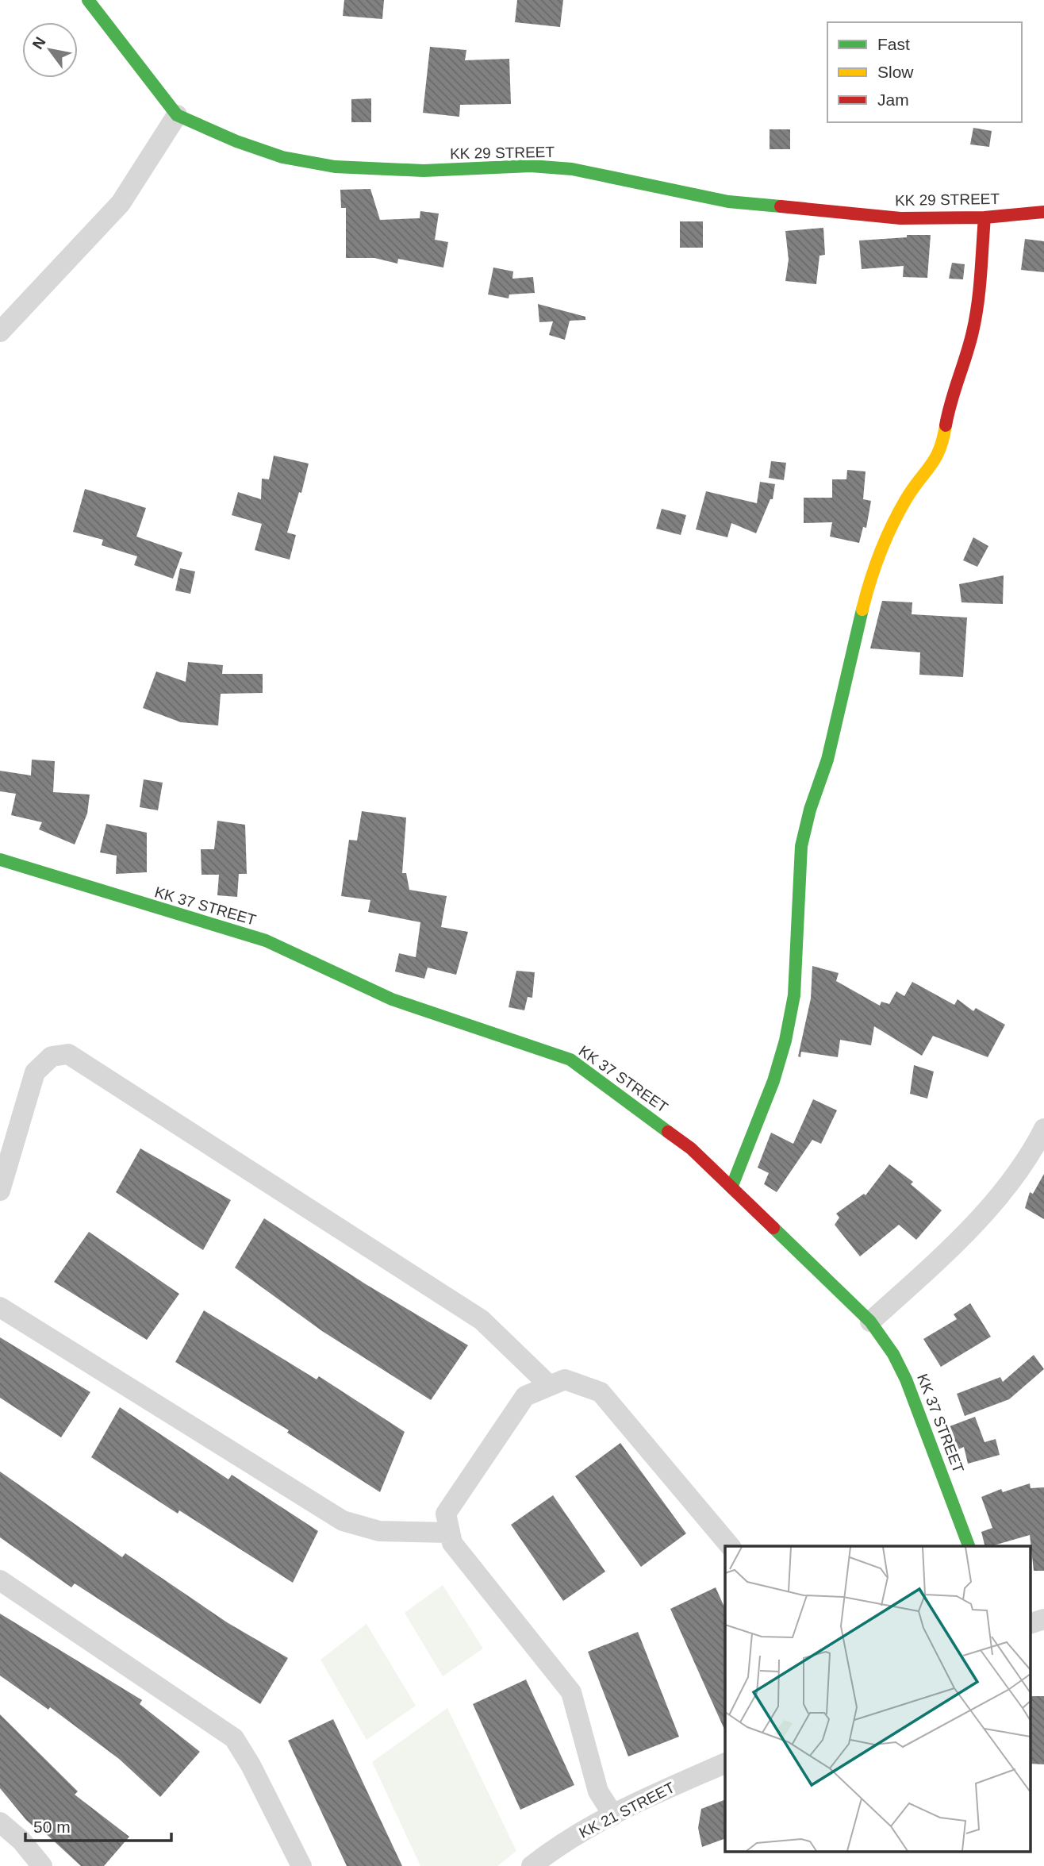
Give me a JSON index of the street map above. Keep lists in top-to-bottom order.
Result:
{
  "streets": {
    "street": ["KK 29 STREET", "KK 37 STREET", "KK 21 STREET"]
  },
  "legend": ["Fast", "Slow", "Jam"],
  "scale_bar": "50 m",
  "north": "top left"
}
